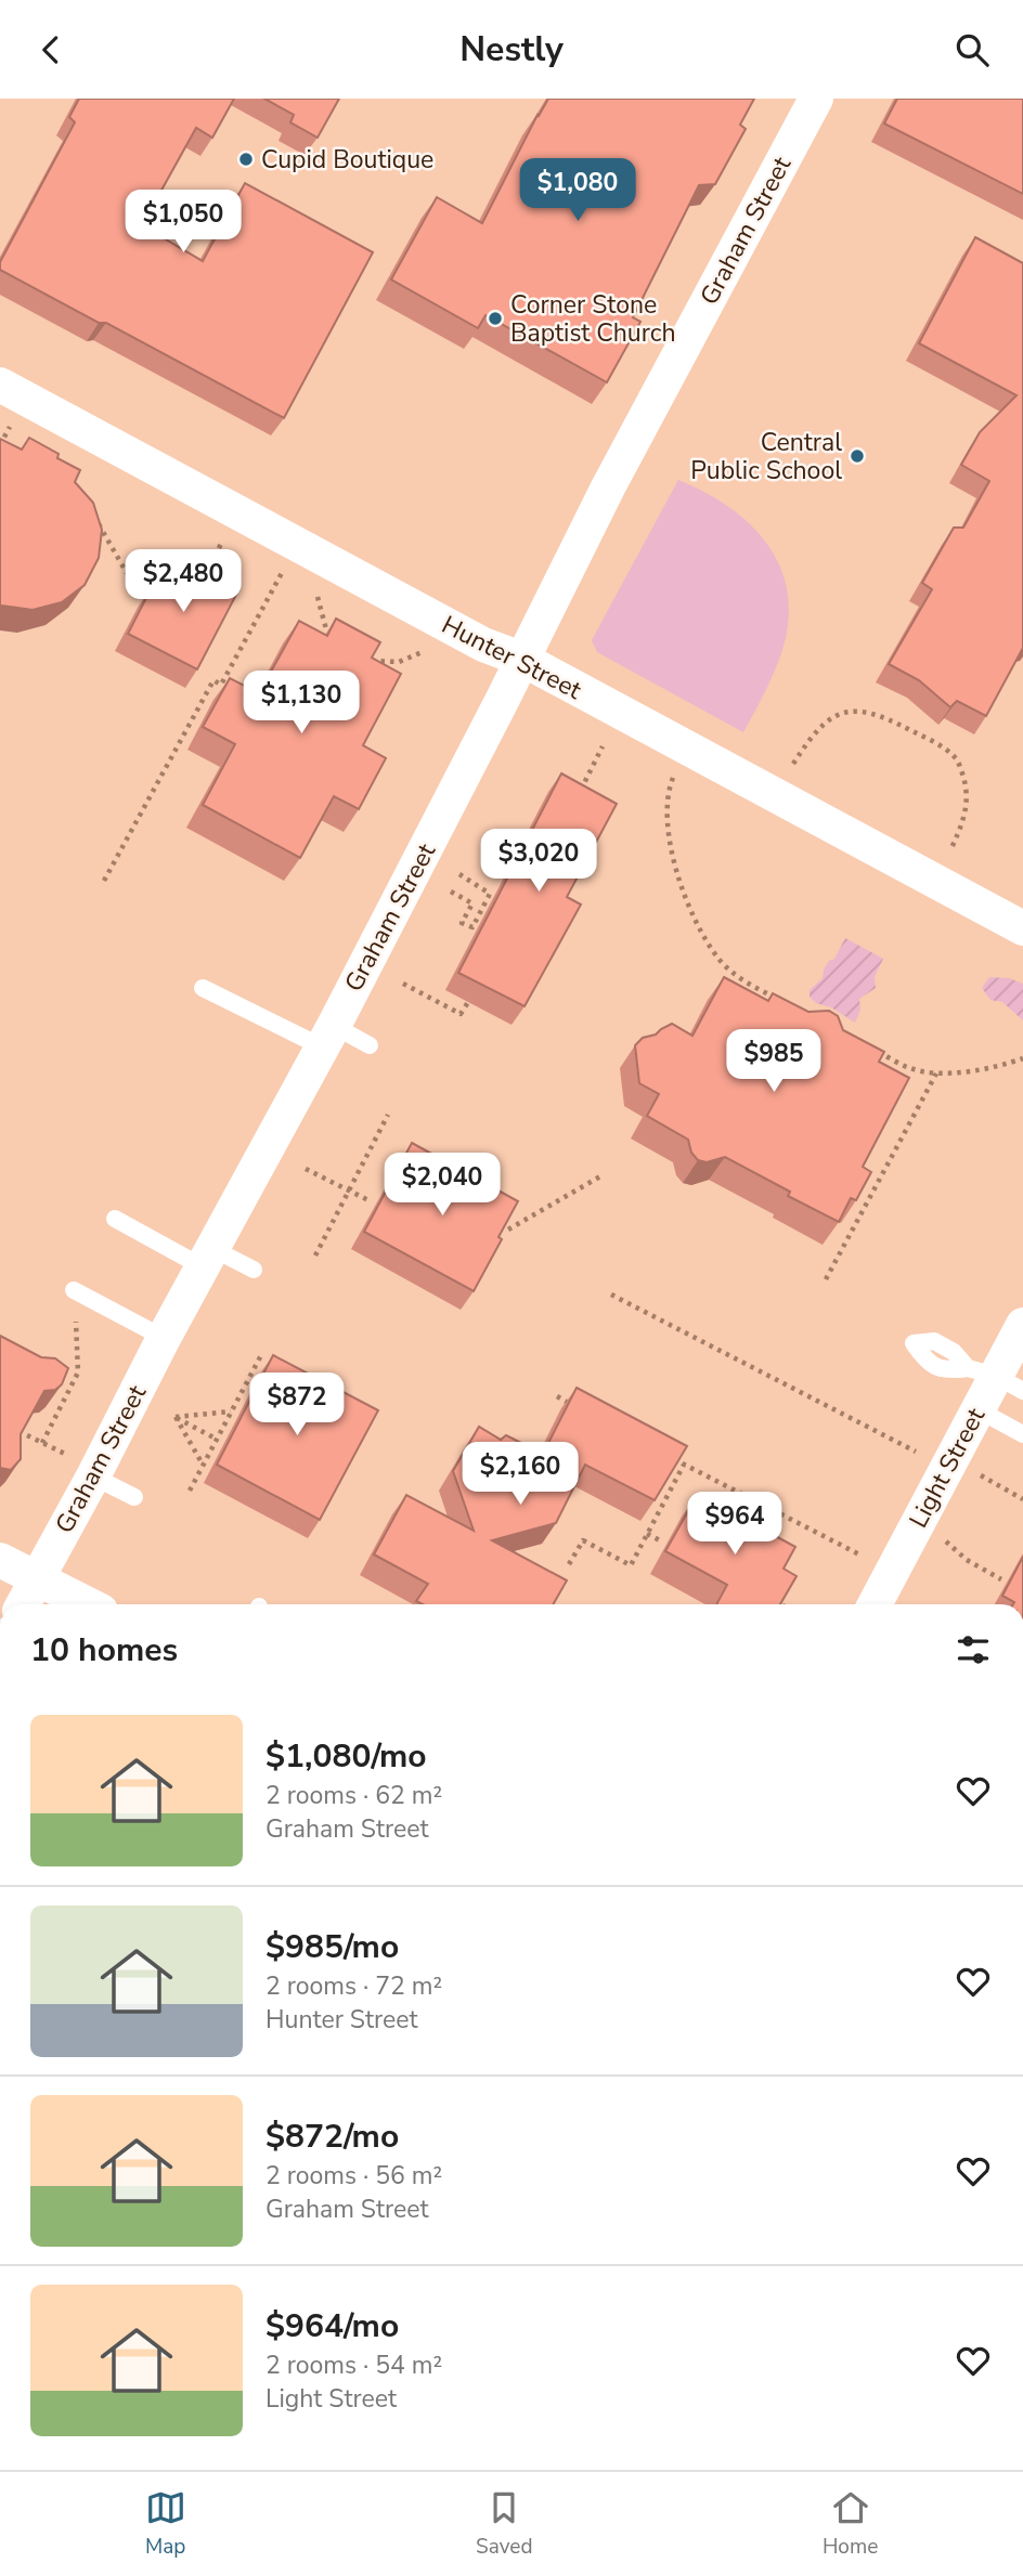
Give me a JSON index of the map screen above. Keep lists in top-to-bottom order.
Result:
{
  "streets": {
    "street": ["Graham Street", "Hunter Street", "Light Street"]
  },
  "crossings": [
    ["Graham Street", "Hunter Street"]
  ],
  "places": ["Cupid Boutique", "Corner Stone Baptist Church", "Central Public School"],
  "page": {
    "header": "Nestly",
    "price": [
      "$1,080",
      "$1,050",
      "$2,480",
      "$1,130",
      "$3,020",
      "$985",
      "$2,040",
      "$872",
      "$2,160",
      "$964"
    ],
    "heading": "10 homes",
    "list": [
      {
        "name": "$1,080/mo",
        "note": "2 rooms · 62 m² · Graham Street"
      },
      {
        "name": "$985/mo",
        "note": "2 rooms · 72 m² · Hunter Street"
      },
      {
        "name": "$872/mo",
        "note": "2 rooms · 56 m² · Graham Street"
      },
      {
        "name": "$964/mo",
        "note": "2 rooms · 54 m² · Light Street"
      }
    ],
    "tabs": ["Map", "Saved", "Home"]
  }
}
